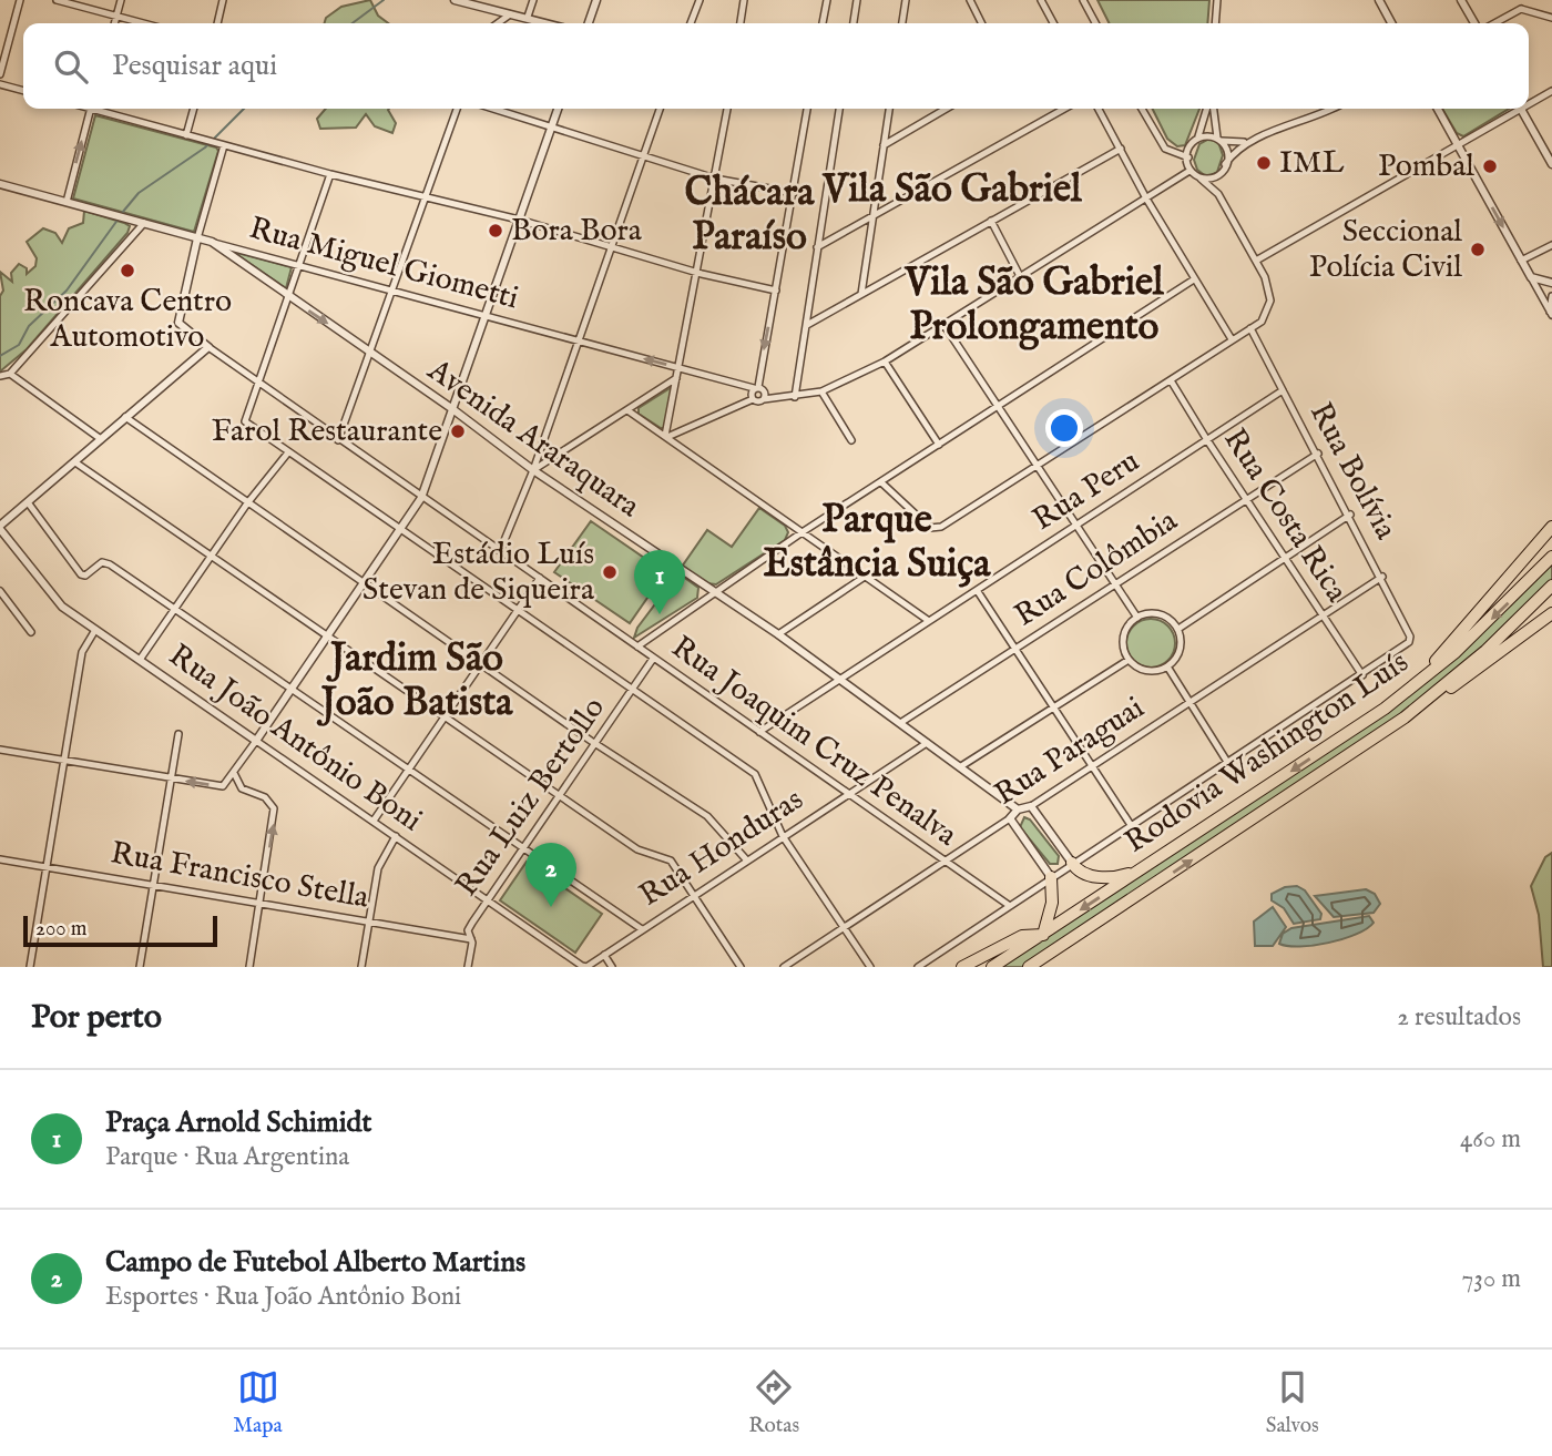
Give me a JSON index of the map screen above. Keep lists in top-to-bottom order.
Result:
{
  "streets": {
    "highway": ["Rodovia Washington Luís"],
    "street": [
      "Rua Miguel Giometti",
      "Avenida Araraquara",
      "Rua Bolívia",
      "Rua Peru",
      "Rua Costa Rica",
      "Rua Colômbia",
      "Rua João Antônio Boni",
      "Rua Joaquim Cruz Penalva",
      "Rua Paraguai",
      "Rua Luiz Bertollo",
      "Rua Honduras",
      "Rua Francisco Stella"
    ]
  },
  "crossings": [
    ["Rua Miguel Giometti", "Avenida Araraquara"],
    ["Rua Miguel Giometti", "Rua Joaquim Cruz Penalva"],
    ["Avenida Araraquara", "Rua Peru"],
    ["Avenida Araraquara", "Rua Colômbia"],
    ["Avenida Araraquara", "Rua Paraguai"],
    ["Avenida Araraquara", "Rua Honduras"],
    ["Rua Bolívia", "Rua Peru"],
    ["Rua Bolívia", "Rua Costa Rica"],
    ["Rua Bolívia", "Rua Colômbia"],
    ["Rua Bolívia", "Rua Paraguai"],
    ["Rua Peru", "Rua Costa Rica"],
    ["Rua Peru", "Rua Joaquim Cruz Penalva"],
    ["Rua Costa Rica", "Rua Colômbia"],
    ["Rua Costa Rica", "Rua Paraguai"],
    ["Rua João Antônio Boni", "Rua Luiz Bertollo"],
    ["Rua João Antônio Boni", "Rua Honduras"],
    ["Rua Joaquim Cruz Penalva", "Rua Paraguai"],
    ["Rua Joaquim Cruz Penalva", "Rua Luiz Bertollo"],
    ["Rua Joaquim Cruz Penalva", "Rua Honduras"],
    ["Rua Luiz Bertollo", "Rua Francisco Stella"]
  ],
  "districts": [
    "Vila São Gabriel",
    "Chácara Paraíso",
    "Vila São Gabriel Prolongamento",
    "Parque Estância Suiça",
    "Jardim São João Batista"
  ],
  "places": [
    "IML",
    "Pombal",
    "Bora Bora",
    "Seccional Polícia Civil",
    "Roncava Centro Automotivo",
    "Farol Restaurante",
    "Estádio Luís Stevan de Siqueira"
  ],
  "scale_bar": "200 m",
  "page": {
    "search": "Pesquisar aqui",
    "pins": ["1", "2"],
    "scale": "200 m",
    "heading": ["Por perto", "2 resultados"],
    "list": [
      {
        "mark": "1",
        "name": "Praça Arnold Schimidt",
        "note": "Parque · Rua Argentina",
        "value": "460 m"
      },
      {
        "mark": "2",
        "name": "Campo de Futebol Alberto Martins",
        "note": "Esportes · Rua João Antônio Boni",
        "value": "730 m"
      }
    ],
    "nav": ["Mapa", "Rotas", "Salvos"]
  }
}
